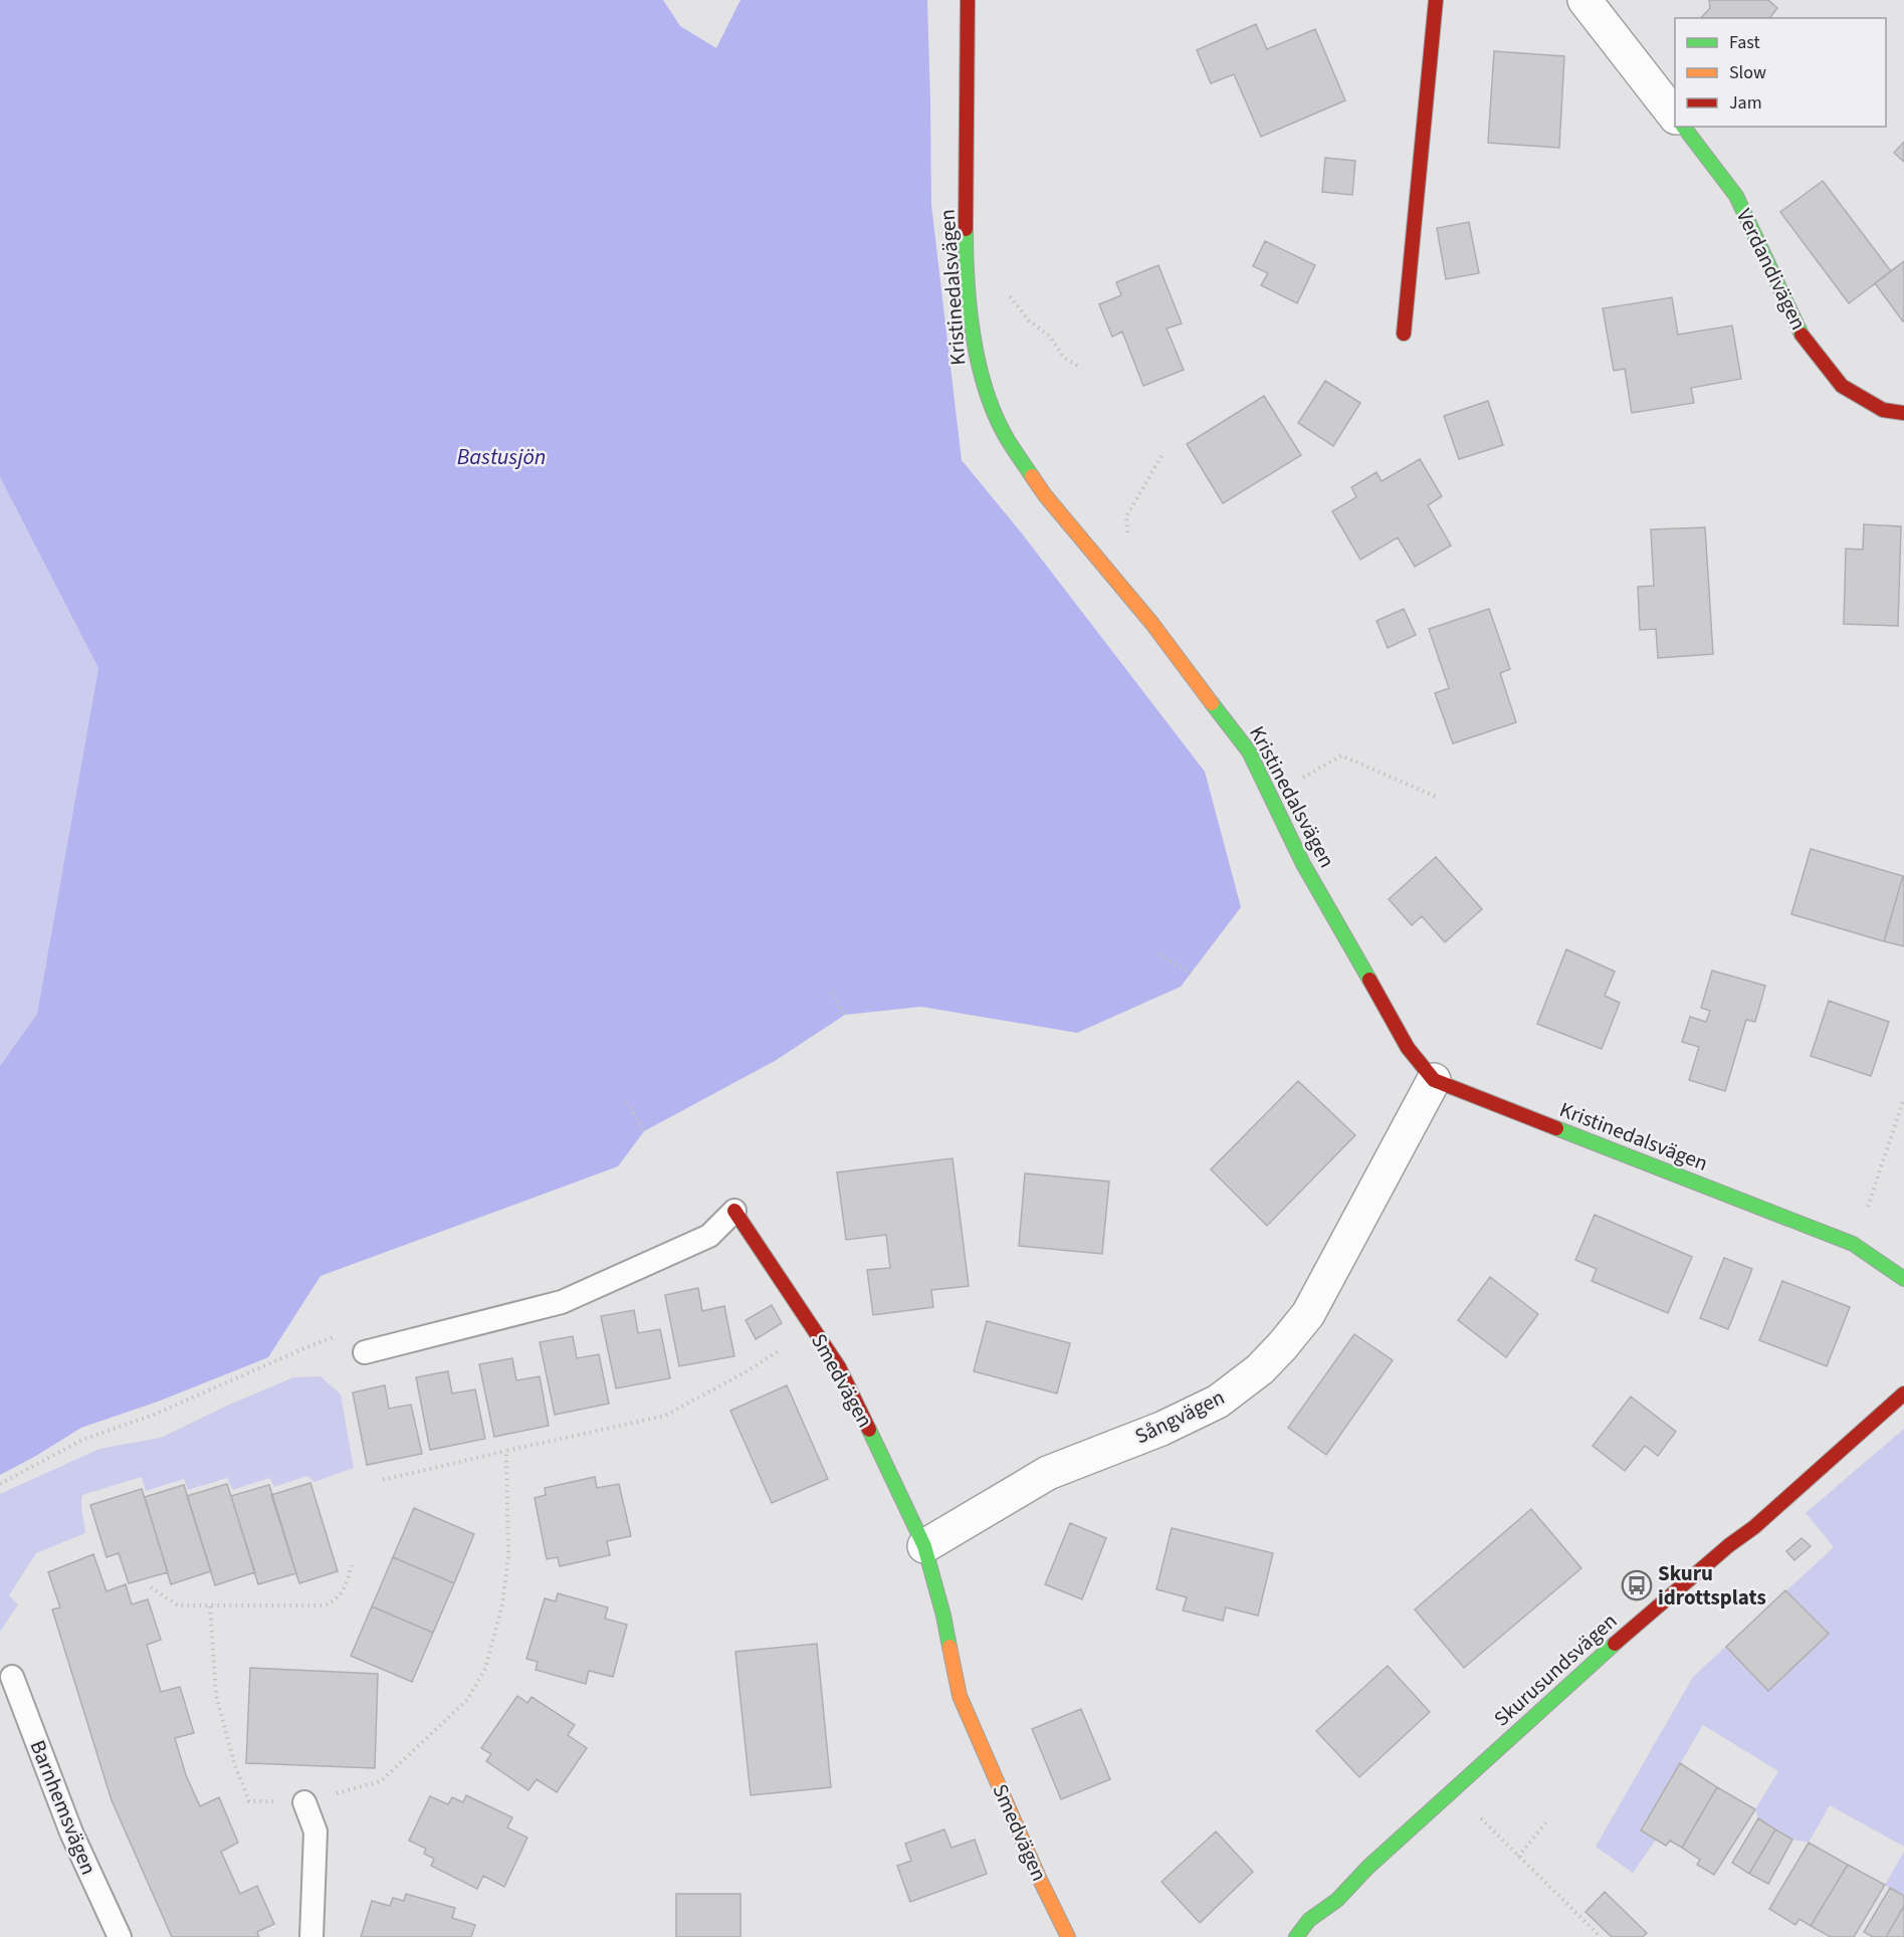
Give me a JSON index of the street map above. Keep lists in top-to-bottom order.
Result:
{
  "streets": {
    "street": [
      "Verdandivägen",
      "Kristinedalsvägen",
      "Smedvägen",
      "Sångvägen",
      "Skurusundsvägen"
    ],
    "lane": ["Barnhemsvägen"]
  },
  "crossings": [
    ["Kristinedalsvägen", "Sångvägen"],
    ["Smedvägen", "Sångvägen"]
  ],
  "water": ["Bastusjön"],
  "places": {
    "bus stop": ["Skuru idrottsplats"]
  },
  "legend": ["Fast", "Slow", "Jam"]
}
